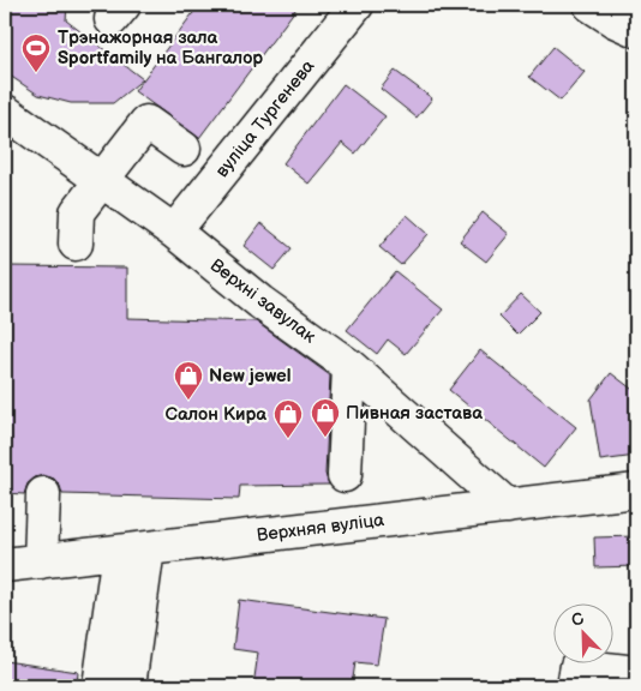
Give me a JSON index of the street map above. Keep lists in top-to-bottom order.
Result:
{
  "streets": {
    "street": ["вуліца Тургенева", "Верхні завулак", "Верхняя вуліца"]
  },
  "crossings": [
    ["вуліца Тургенева", "Верхні завулак"],
    ["Верхні завулак", "Верхняя вуліца"]
  ],
  "places": {
    "sports": ["Трэнажорная зала Sportfamily на Бангалор"],
    "shop": ["New jewel", "Пивная застава", "Салон Кира"]
  },
  "north": "top left"
}
